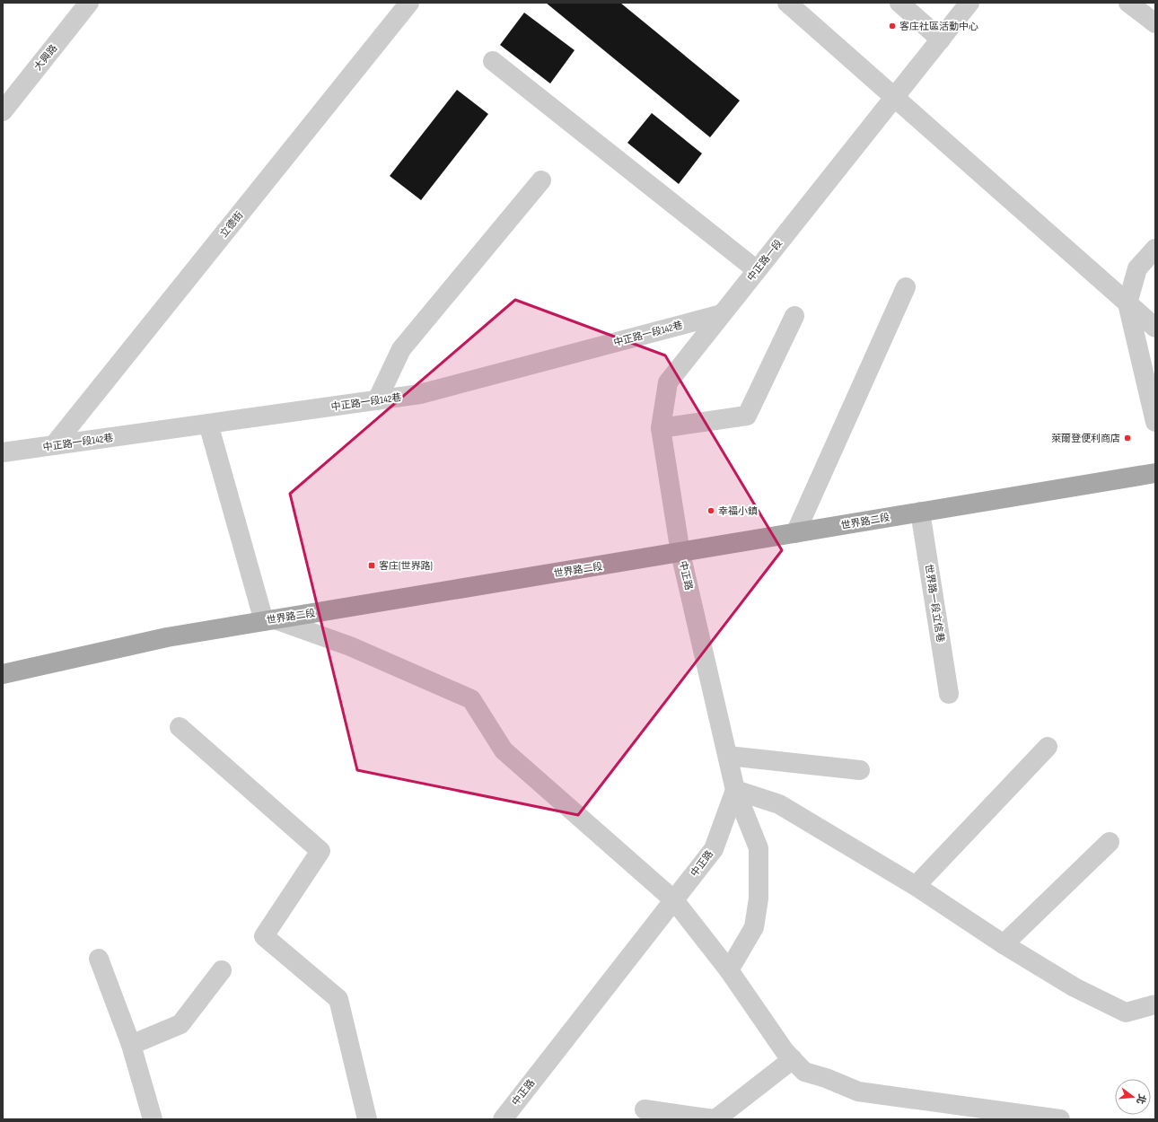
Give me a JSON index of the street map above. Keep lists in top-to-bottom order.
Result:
{
  "streets": {
    "main road": ["世界路二段"],
    "street": [
      "大興路",
      "立德街",
      "中正路一段",
      "中正路一段142巷",
      "中正路",
      "世界路一段立信巷"
    ]
  },
  "crossings": [
    ["立德街", "中正路一段142巷"],
    ["中正路一段", "中正路一段142巷"],
    ["中正路一段", "世界路二段"],
    ["中正路一段", "中正路"],
    ["世界路二段", "中正路"],
    ["世界路二段", "世界路一段立信巷"]
  ],
  "places": {
    "other": ["客庄社區活動中心", "萊爾登便利商店", "幸福小鎮"],
    "transit": ["客庄(世界路)"]
  },
  "north": "right"
}
